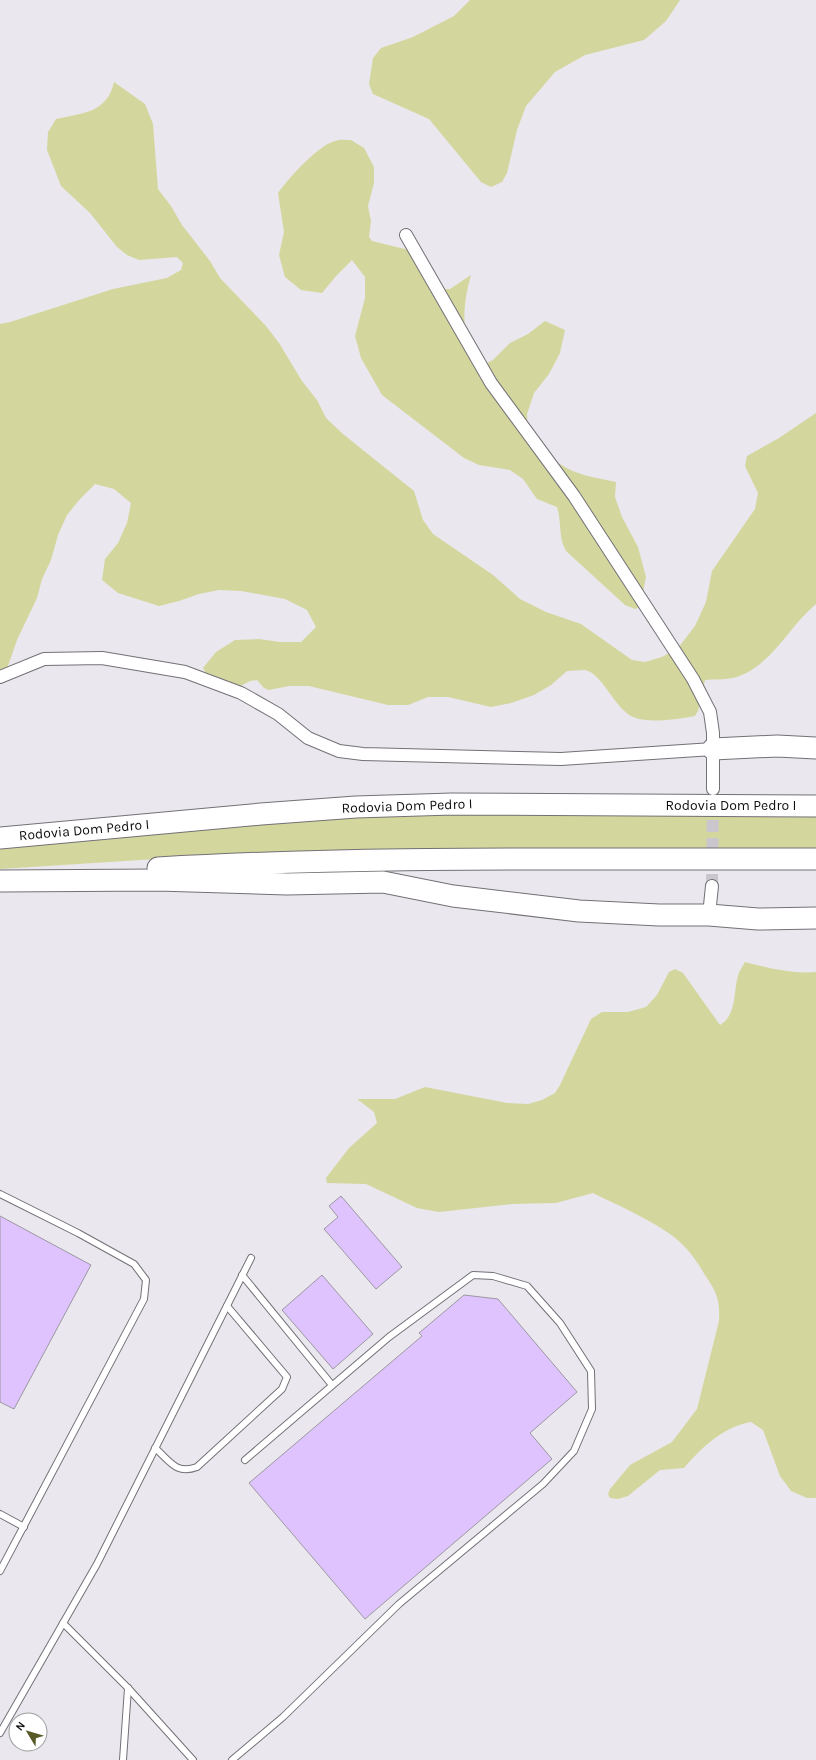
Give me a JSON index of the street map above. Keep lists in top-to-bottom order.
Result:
{
  "streets": {
    "highway": ["Rodovia Dom Pedro I"]
  },
  "north": "top left"
}
